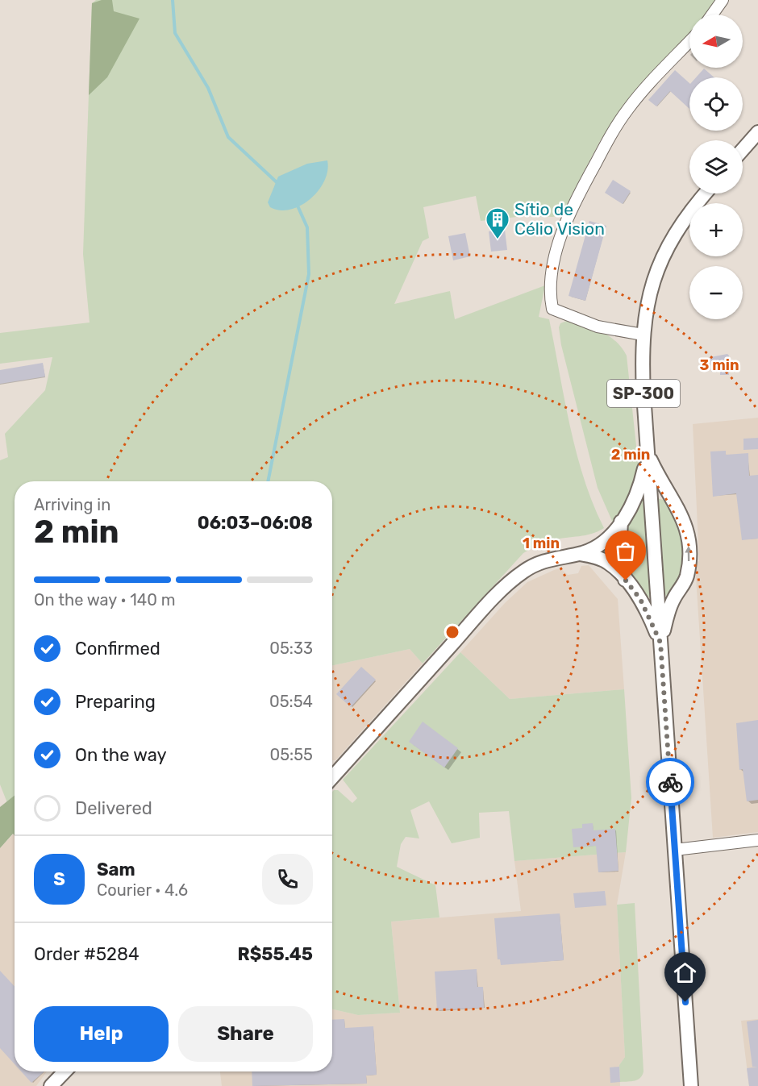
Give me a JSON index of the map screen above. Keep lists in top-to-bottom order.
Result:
{
  "streets": {
    "main road": ["SP-300"]
  },
  "places": {
    "building": ["Sítio de Célio Vision"]
  },
  "north": "left",
  "page": {
    "map_buttons": ["+", "−"],
    "heading": ["2 min", "Arriving in", "06:03–06:08"],
    "panel": [
      "Sam",
      "Courier · 4.6",
      "Order #5284",
      "R$55.45"
    ],
    "bar": "On the way · 140 m",
    "list": [
      ["Confirmed", "05:33"],
      ["Preparing", "05:54"],
      ["On the way", "05:55"],
      "Delivered"
    ],
    "round": "S",
    "buttons": ["Help", "Share"]
  },
  "rings": ["3 min", "2 min", "1 min"]
}
